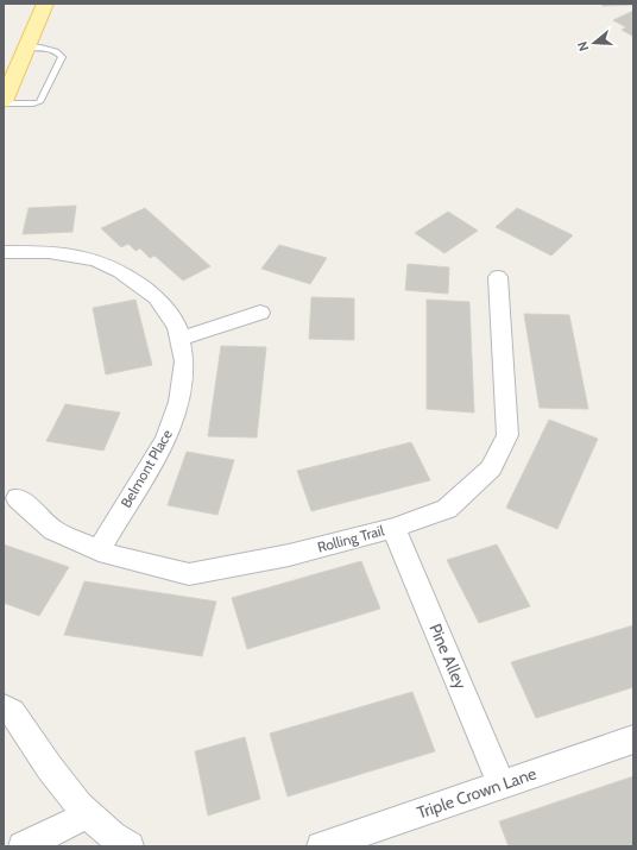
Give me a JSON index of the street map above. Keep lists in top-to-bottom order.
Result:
{
  "streets": {
    "street": [
      "Belmont Place",
      "Rolling Trail",
      "Pine Alley",
      "Triple Crown Lane"
    ]
  },
  "crossings": [
    ["Belmont Place", "Rolling Trail"],
    ["Rolling Trail", "Pine Alley"],
    ["Pine Alley", "Triple Crown Lane"]
  ],
  "north": "left"
}
